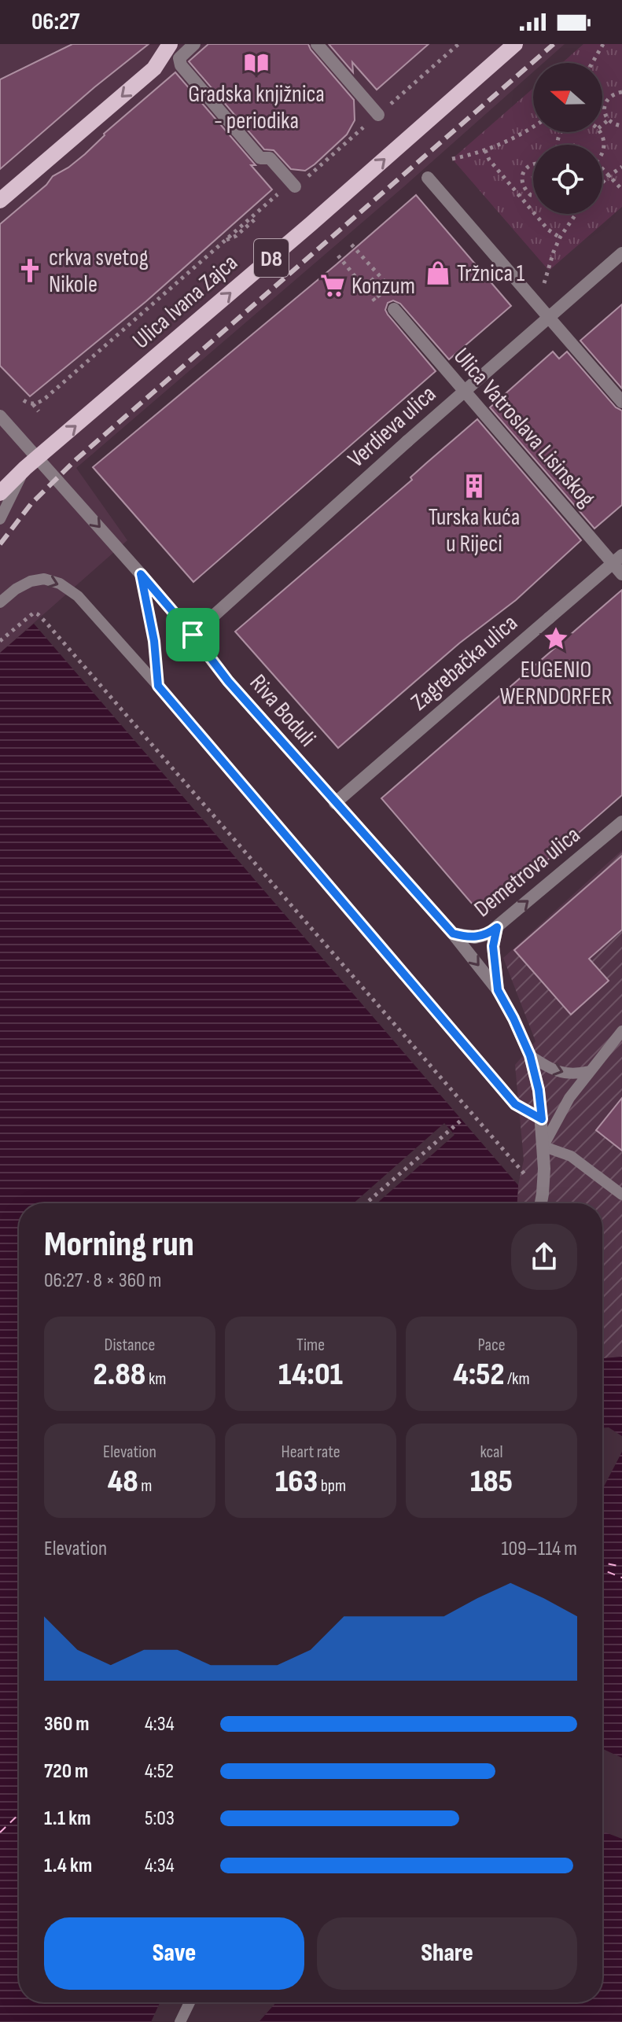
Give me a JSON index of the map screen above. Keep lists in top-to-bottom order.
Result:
{
  "streets": {
    "main road": ["D8", "Ulica Ivana Zajca"],
    "street": [
      "Verdieva ulica",
      "Ulica Vatroslava Lisinskog",
      "Zagrebačka ulica",
      "Riva Boduli",
      "Demetrova ulica"
    ]
  },
  "crossings": [
    ["D8", "Ulica Ivana Zajca"],
    ["D8", "Riva Boduli"],
    ["Ulica Ivana Zajca", "Riva Boduli"],
    ["Verdieva ulica", "Ulica Vatroslava Lisinskog"],
    ["Verdieva ulica", "Riva Boduli"],
    ["Ulica Vatroslava Lisinskog", "Zagrebačka ulica"],
    ["Zagrebačka ulica", "Riva Boduli"],
    ["Riva Boduli", "Demetrova ulica"]
  ],
  "one_way": ["Ulica Ivana Zajca", "Demetrova ulica"],
  "places": {
    "library": ["Gradska knjižnica - periodika"],
    "church": ["crkva svetog Nikole"],
    "shop": ["Tržnica 1"],
    "supermarket": ["Konzum"],
    "building": ["Turska kuća u Rijeci"],
    "place": ["EUGENIO WERNDORFER"]
  },
  "north": "left",
  "page": {
    "status": "06:27",
    "heading": ["Morning run", "06:27 · 8 × 360 m"],
    "stats": [
      ["Distance", "2.88 km"],
      ["Time", "14:01"],
      ["Pace", "4:52 /km"],
      ["Elevation", "48 m"],
      ["Heart rate", "163 bpm"],
      ["kcal", "185"]
    ],
    "chart": ["Elevation", "109–114 m"],
    "list": [
      {
        "name": "360 m",
        "note": "4:34"
      },
      {
        "name": "720 m",
        "note": "4:52"
      },
      {
        "name": "1.1 km",
        "note": "5:03"
      },
      {
        "name": "1.4 km",
        "note": "4:34"
      }
    ],
    "buttons": ["Save", "Share"]
  }
}
